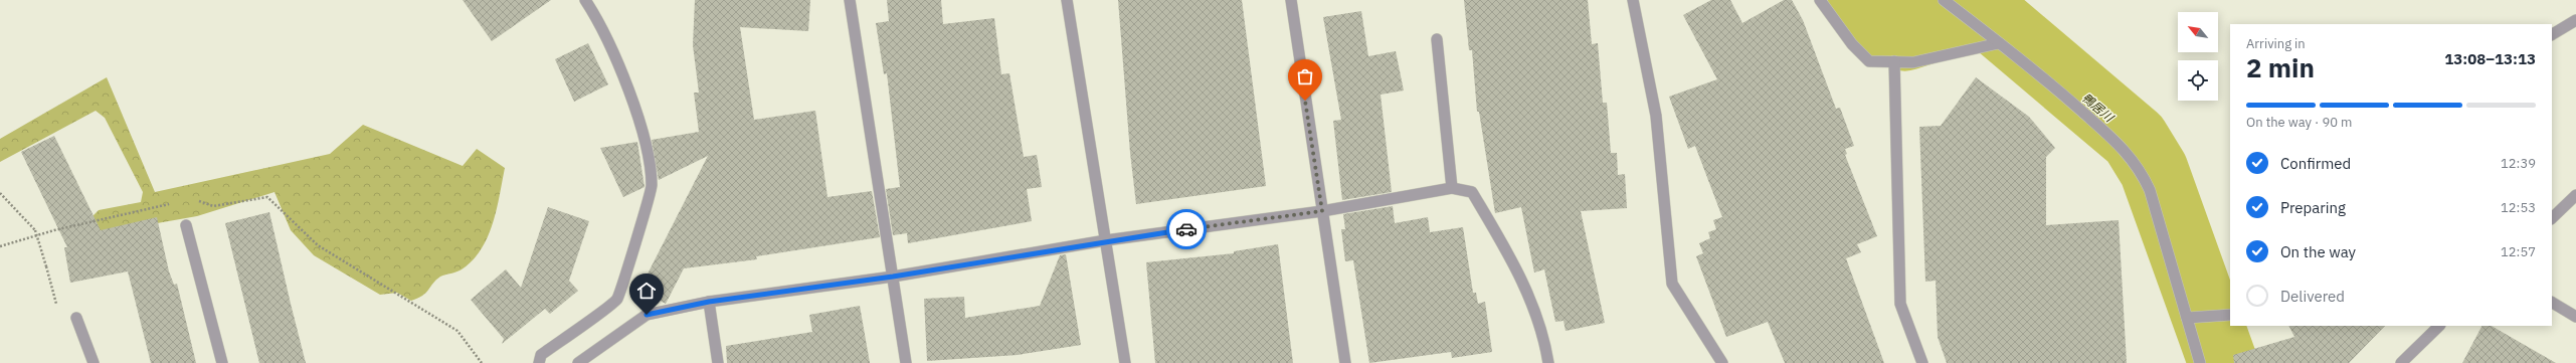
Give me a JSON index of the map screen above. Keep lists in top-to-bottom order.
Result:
{
  "water": ["鴨居川"],
  "north": "top left",
  "page": {
    "heading": ["2 min", "Arriving in", "13:08–13:13"],
    "bar": "On the way · 90 m",
    "list": [
      ["Confirmed", "12:39"],
      ["Preparing", "12:53"],
      ["On the way", "12:57"],
      "Delivered"
    ]
  }
}
